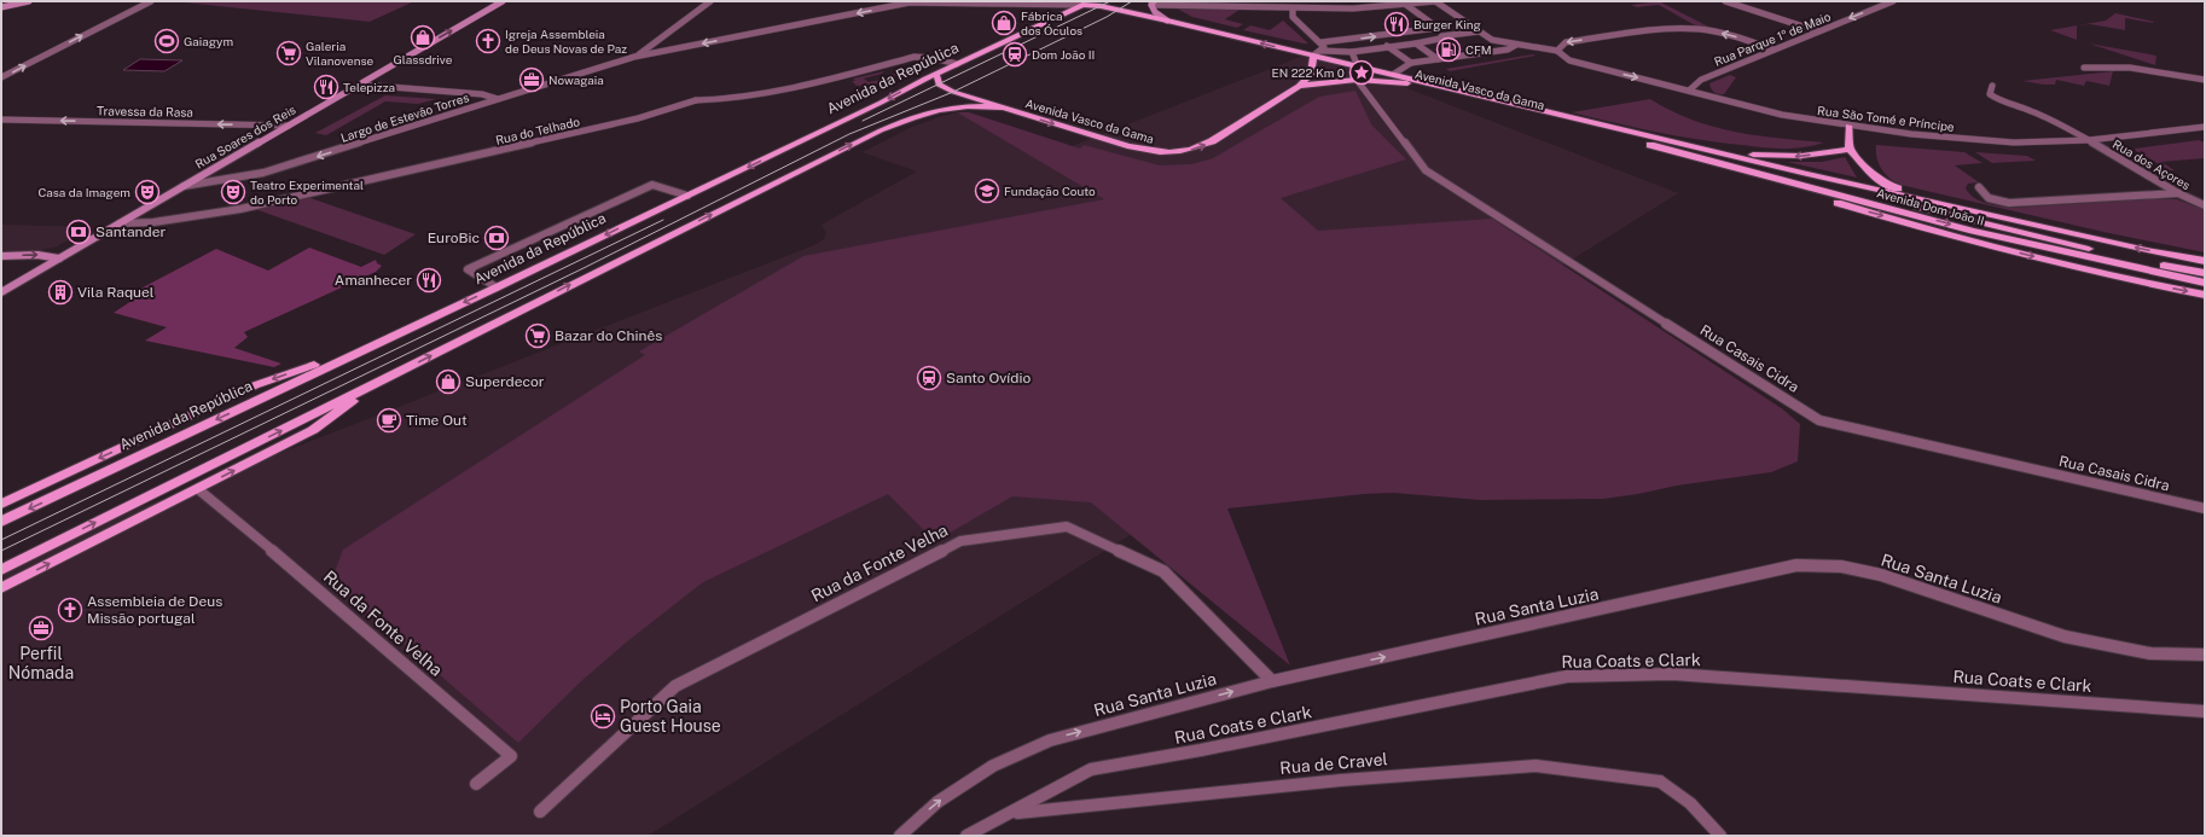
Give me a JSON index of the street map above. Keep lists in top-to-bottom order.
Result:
{
  "streets": {
    "main road": [
      "Avenida da República",
      "Avenida Vasco da Gama",
      "Rua Soares dos Reis",
      "Avenida Dom João II"
    ],
    "street": [
      "Rua Parque 1º de Maio",
      "Travessa da Rasa",
      "Largo de Estevão Torres",
      "Rua São Tomé e Príncipe",
      "Rua do Telhado",
      "Rua dos Açores",
      "Rua Casais Cidra",
      "Rua da Fonte Velha",
      "Rua Santa Luzia",
      "Rua Coats e Clark",
      "Rua de Cravel"
    ]
  },
  "crossings": [
    ["Rua Parque 1º de Maio", "Rua São Tomé e Príncipe"],
    ["Avenida da República", "Avenida Vasco da Gama"],
    ["Avenida da República", "Rua do Telhado"],
    ["Avenida Vasco da Gama", "Avenida Dom João II"],
    ["Avenida Vasco da Gama", "Rua Casais Cidra"],
    ["Travessa da Rasa", "Rua Soares dos Reis"],
    ["Largo de Estevão Torres", "Rua Soares dos Reis"],
    ["Rua São Tomé e Príncipe", "Rua dos Açores"],
    ["Rua do Telhado", "Rua Soares dos Reis"],
    ["Rua da Fonte Velha", "Rua Santa Luzia"],
    ["Rua Coats e Clark", "Rua de Cravel"]
  ],
  "one_way": ["Rua Parque 1º de Maio", "Travessa da Rasa", "Rua Santa Luzia"],
  "places": {
    "shop": ["Fábrica dos Óculos", "Glassdrive", "Superdecor"],
    "restaurant": ["Burger King", "Telepizza", "Amanhecer"],
    "sports": ["Gaiagym"],
    "church": ["Igreja Assembleia de Deus Novas de Paz", "Assembleia de Deus Missão portugal"],
    "fuel station": ["CFM"],
    "supermarket": ["Galeria Vilanovense", "Bazar do Chinês"],
    "station": ["Dom João II", "Santo Ovídio"],
    "place": ["EN 222 Km 0"],
    "office": ["Nowagaia", "Perfil Nómada"],
    "school or university": ["Fundação Couto"],
    "theatre": ["Casa da Imagem", "Teatro Experimental do Porto"],
    "bank": ["Santander", "EuroBic"],
    "building": ["Vila Raquel"],
    "cafe": ["Time Out"],
    "hotel": ["Porto Gaia Guest House"]
  }
}
